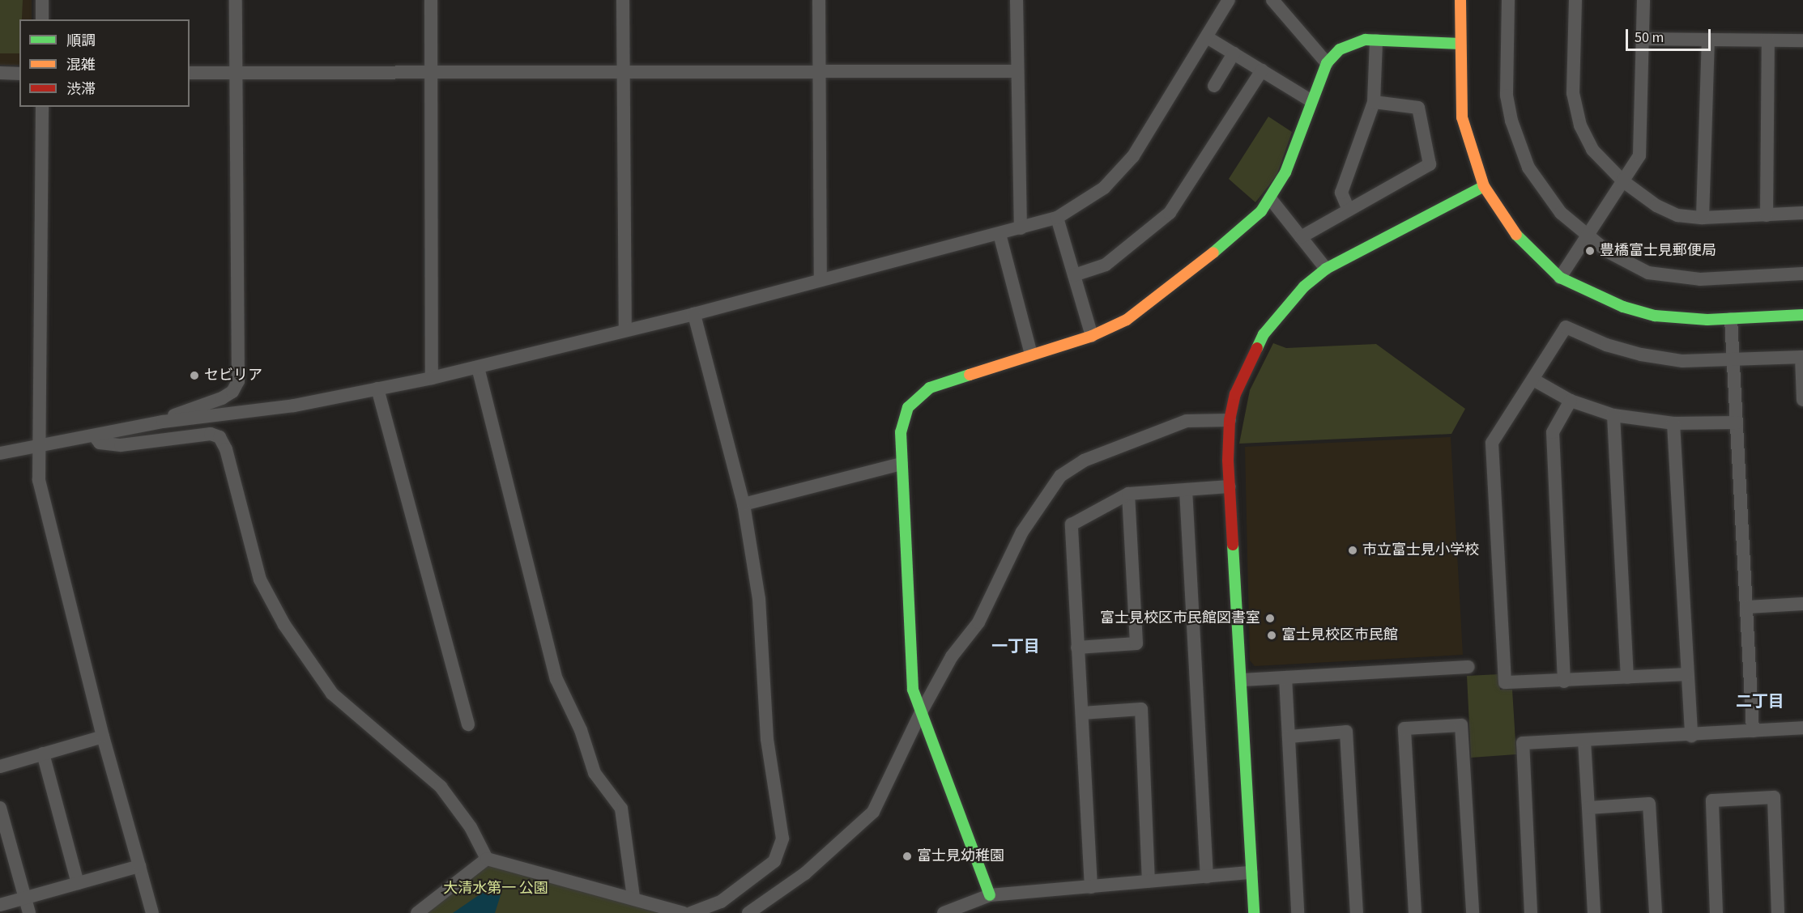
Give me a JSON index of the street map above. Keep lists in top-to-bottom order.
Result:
{
  "districts": ["一丁目", "二丁目"],
  "parks": ["大清水第一 公園"],
  "places": [
    "豊橋富士見郵便局",
    "セビリア",
    "市立富士見小学校",
    "富士見校区市民館図書室",
    "富士見校区市民館",
    "富士見幼稚園"
  ],
  "legend": ["順調", "混雑", "渋滞"],
  "scale_bar": "50 m"
}
